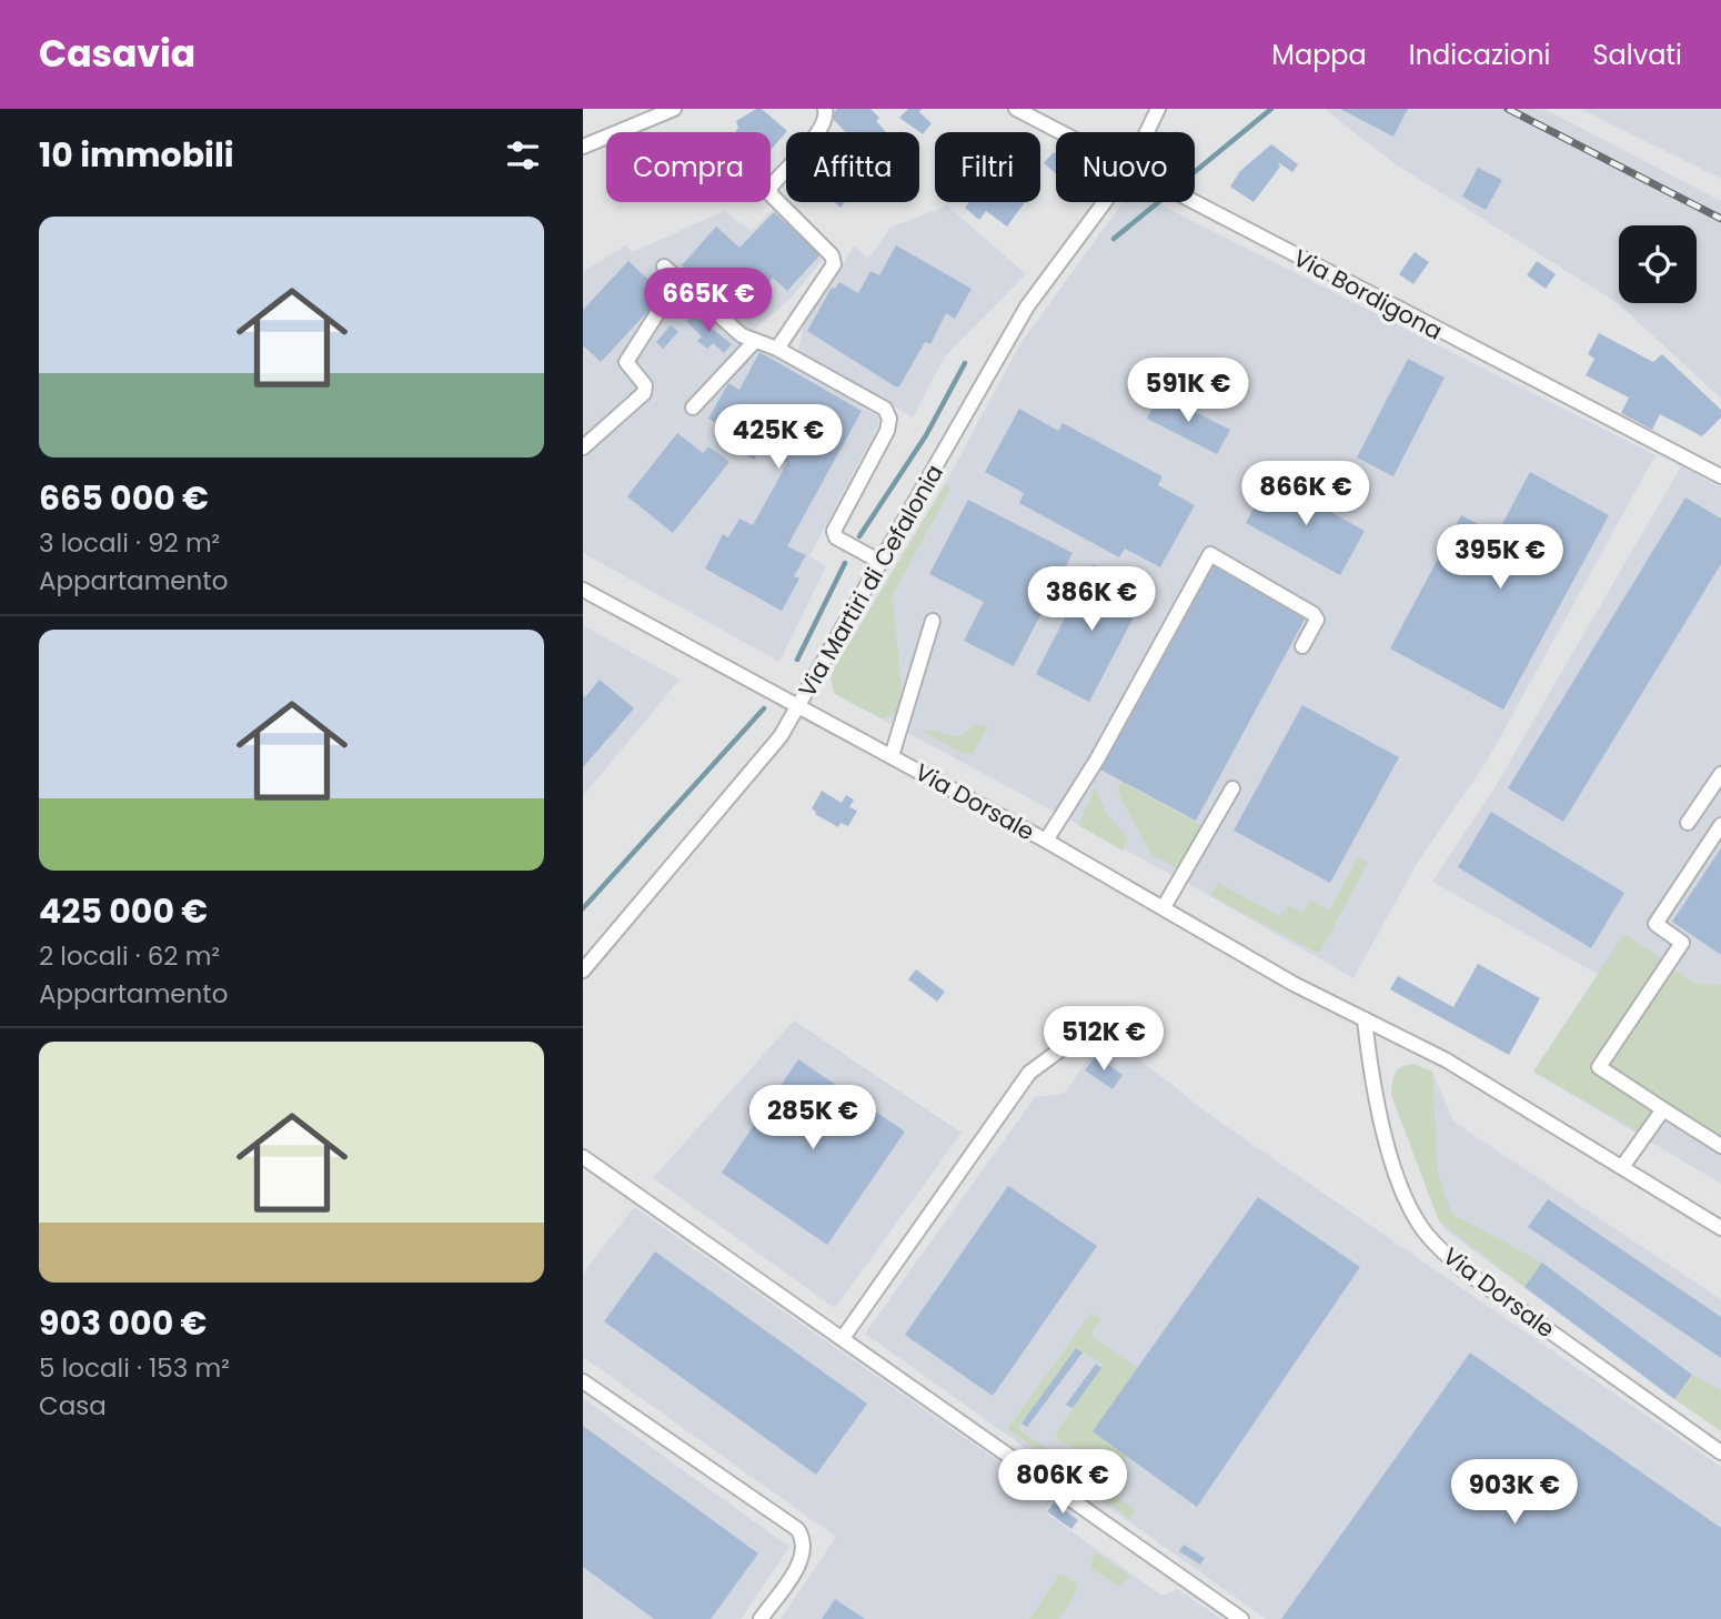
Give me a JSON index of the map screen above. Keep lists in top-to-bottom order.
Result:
{
  "streets": {
    "street": ["Via Bordigona", "Via Martiri di Cefalonia", "Via Dorsale"]
  },
  "crossings": [
    ["Via Martiri di Cefalonia", "Via Dorsale"]
  ],
  "page": {
    "header": "Casavia",
    "nav": ["Mappa", "Indicazioni", "Salvati"],
    "heading": "10 immobili",
    "chip": [
      "Compra",
      "Affitta",
      "Filtri",
      "Nuovo"
    ],
    "list": [
      {
        "name": "665 000 €",
        "note": "3 locali · 92 m² · Appartamento"
      },
      {
        "name": "425 000 €",
        "note": "2 locali · 62 m² · Appartamento"
      },
      {
        "name": "903 000 €",
        "note": "5 locali · 153 m² · Casa"
      }
    ],
    "price": [
      "665K €",
      "591K €",
      "425K €",
      "866K €",
      "395K €",
      "386K €",
      "512K €",
      "285K €",
      "806K €",
      "903K €"
    ]
  }
}
